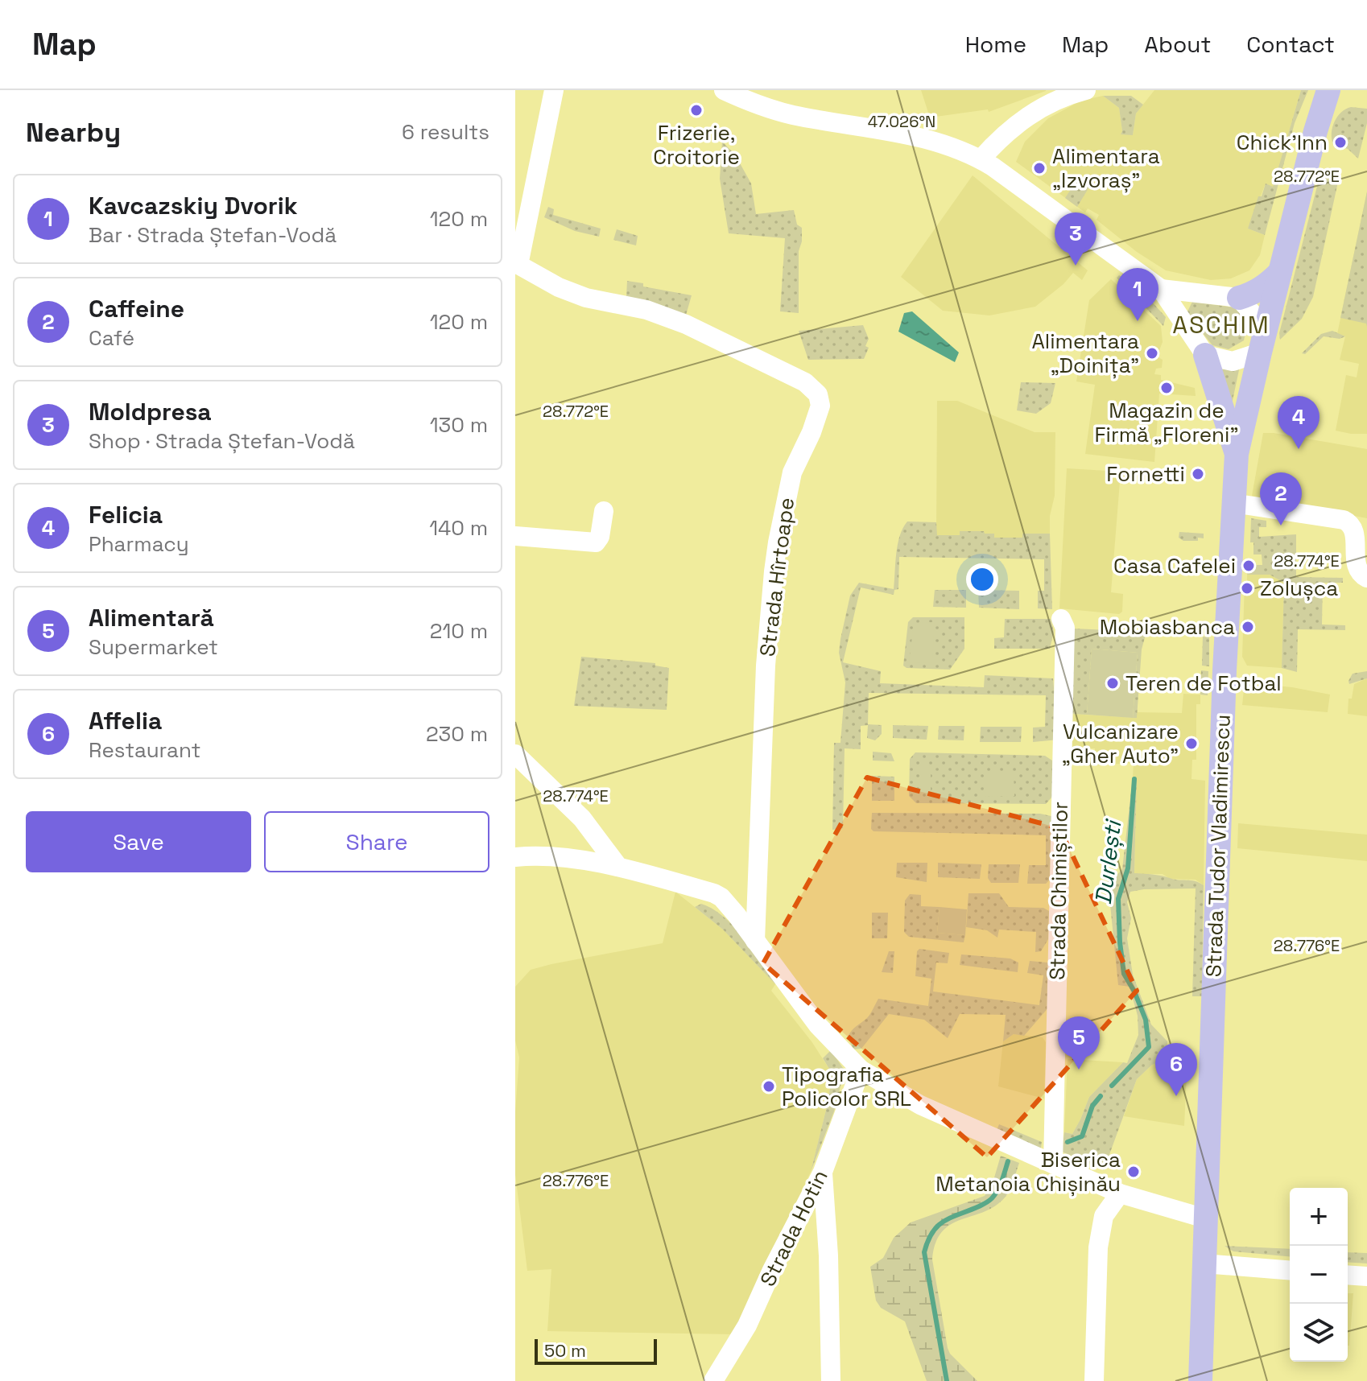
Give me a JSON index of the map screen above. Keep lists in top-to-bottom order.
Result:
{
  "streets": {
    "main road": ["Strada Tudor Vladimirescu"],
    "street": ["Strada Hîrtoape", "Strada Chimiștilor", "Strada Hotin"]
  },
  "districts": ["ASCHIM"],
  "water": ["Durlești"],
  "places": [
    "Frizerie, Croitorie",
    "Chick'Inn",
    "Alimentara „Izvoraș”",
    "Alimentara „Doinița”",
    "Magazin de Firmă „Floreni”",
    "Fornetti",
    "Casa Cafelei",
    "Zolușca",
    "Mobiasbanca",
    "Teren de Fotbal",
    "Vulcanizare „Gher Auto”",
    "Tipografia Policolor SRL",
    "Biserica Metanoia Chișinău"
  ],
  "scale_bar": "50 m",
  "page": {
    "header": "Map",
    "nav": [
      "Home",
      "Map",
      "About",
      "Contact"
    ],
    "heading": ["Nearby", "6 results"],
    "list": [
      {
        "mark": "1",
        "name": "Kavcazskiy Dvorik",
        "note": "Bar · Strada Ștefan-Vodă",
        "value": "120 m"
      },
      {
        "mark": "2",
        "name": "Caffeine",
        "note": "Café",
        "value": "120 m"
      },
      {
        "mark": "3",
        "name": "Moldpresa",
        "note": "Shop · Strada Ștefan-Vodă",
        "value": "130 m"
      },
      {
        "mark": "4",
        "name": "Felicia",
        "note": "Pharmacy",
        "value": "140 m"
      },
      {
        "mark": "5",
        "name": "Alimentară",
        "note": "Supermarket",
        "value": "210 m"
      },
      {
        "mark": "6",
        "name": "Affelia",
        "note": "Restaurant",
        "value": "230 m"
      }
    ],
    "pins": [
      "3",
      "1",
      "4",
      "2",
      "5",
      "6"
    ],
    "buttons": ["Save", "Share"],
    "map_buttons": ["+", "−"],
    "scale": "50 m"
  },
  "coordinates": [
    "47.026°N",
    "28.772°E",
    "28.774°E",
    "28.776°E"
  ]
}
